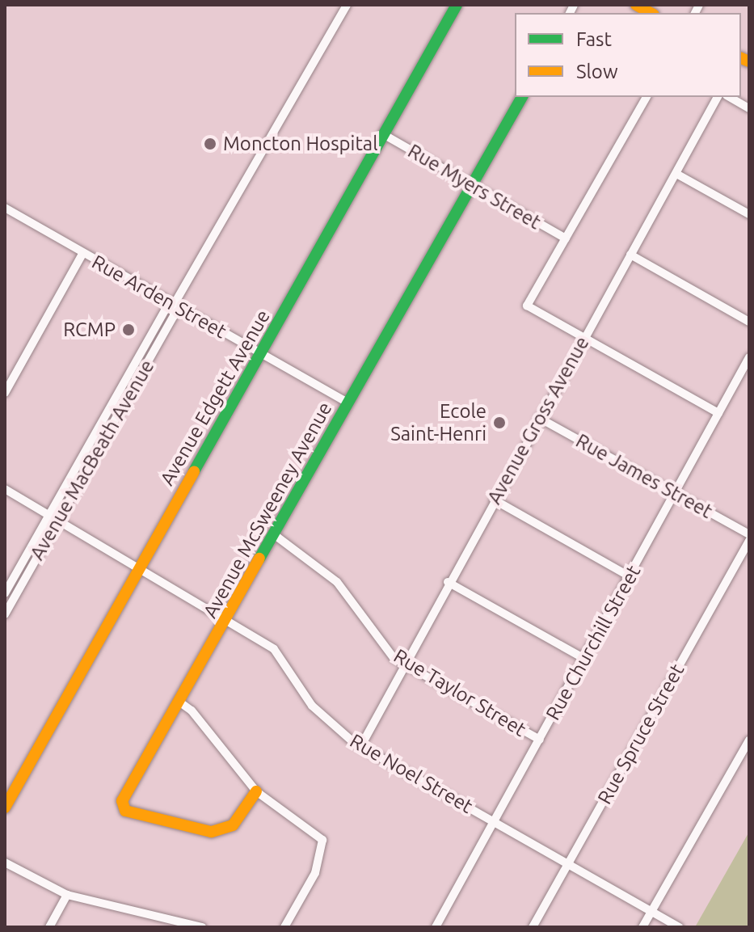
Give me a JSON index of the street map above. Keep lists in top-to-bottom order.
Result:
{
  "streets": {
    "street": [
      "Rue Myers Street",
      "Rue Arden Street",
      "Avenue Edgett Avenue",
      "Avenue Gross Avenue",
      "Avenue MacBeath Avenue",
      "Rue James Street",
      "Avenue McSweeney Avenue",
      "Rue Churchill Street",
      "Rue Taylor Street",
      "Rue Spruce Street",
      "Rue Noel Street"
    ]
  },
  "crossings": [
    ["Rue Myers Street", "Avenue Edgett Avenue"],
    ["Rue Myers Street", "Avenue McSweeney Avenue"],
    ["Rue Arden Street", "Avenue Edgett Avenue"],
    ["Rue Arden Street", "Avenue MacBeath Avenue"],
    ["Rue Arden Street", "Avenue McSweeney Avenue"],
    ["Avenue Edgett Avenue", "Rue Noel Street"],
    ["Avenue Gross Avenue", "Rue James Street"],
    ["Avenue Gross Avenue", "Rue Taylor Street"],
    ["Avenue Gross Avenue", "Rue Noel Street"],
    ["Avenue MacBeath Avenue", "Rue Noel Street"],
    ["Rue James Street", "Rue Churchill Street"],
    ["Avenue McSweeney Avenue", "Rue Taylor Street"],
    ["Avenue McSweeney Avenue", "Rue Noel Street"],
    ["Rue Churchill Street", "Rue Taylor Street"],
    ["Rue Churchill Street", "Rue Noel Street"],
    ["Rue Spruce Street", "Rue Noel Street"]
  ],
  "places": ["Moncton Hospital", "RCMP", "Ecole Saint-Henri"],
  "legend": ["Fast", "Slow"]
}
